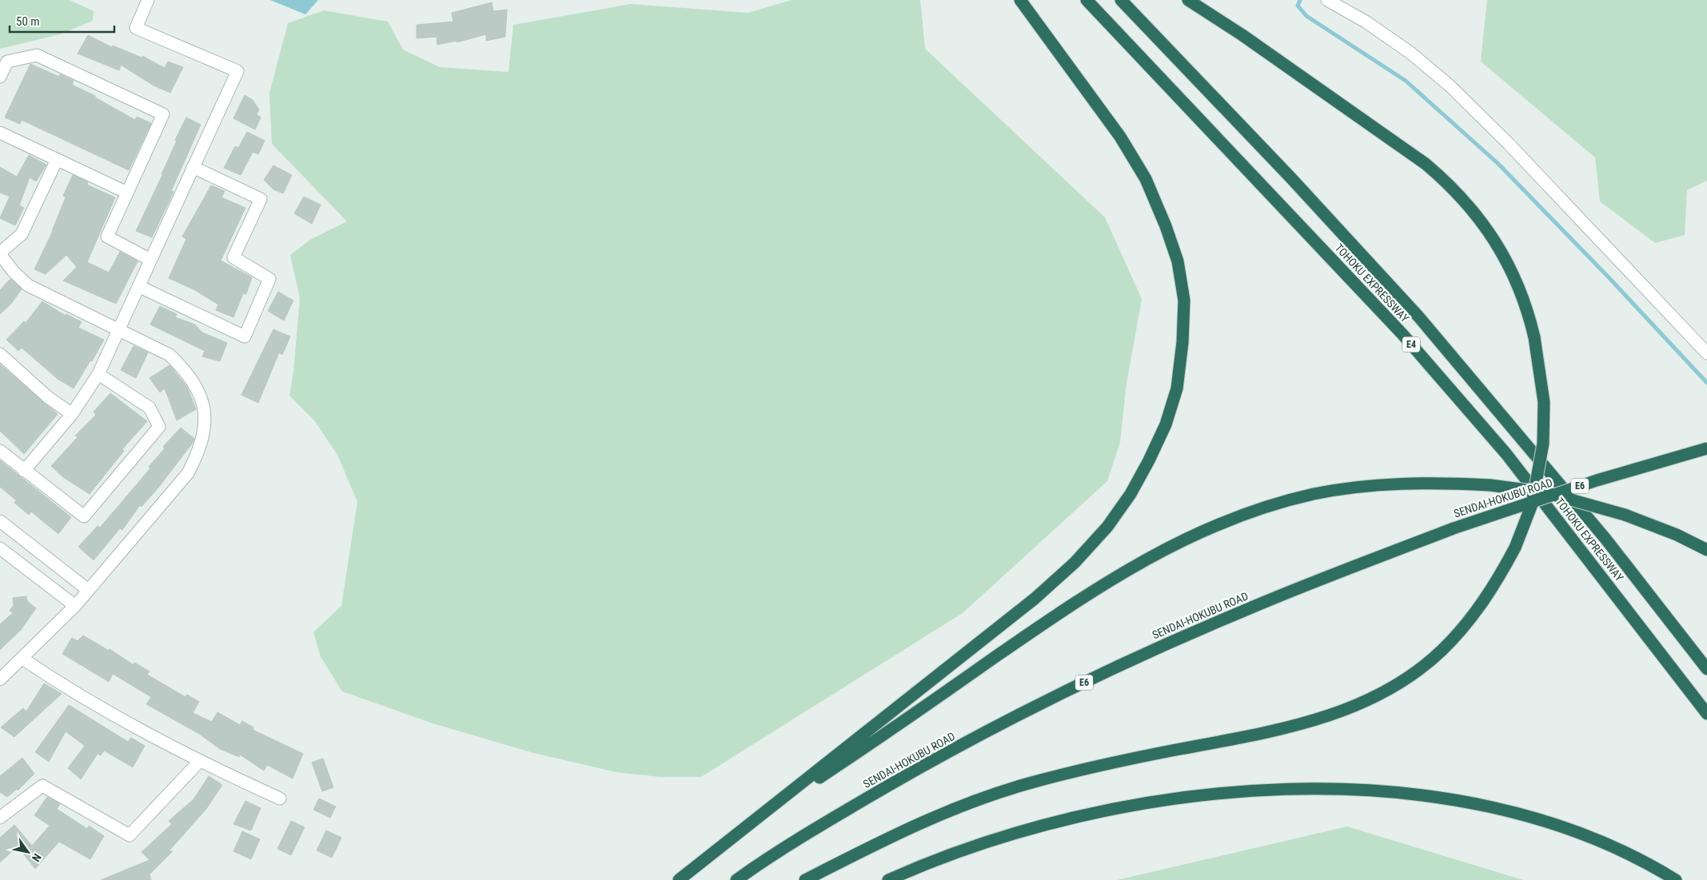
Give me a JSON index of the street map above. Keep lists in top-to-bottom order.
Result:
{
  "streets": {
    "highway": [
      "TOHOKU EXPRESSWAY",
      "E4",
      "E6",
      "SENDAI-HOKUBU ROAD"
    ]
  },
  "scale_bar": "50 m",
  "north": "bottom right"
}
